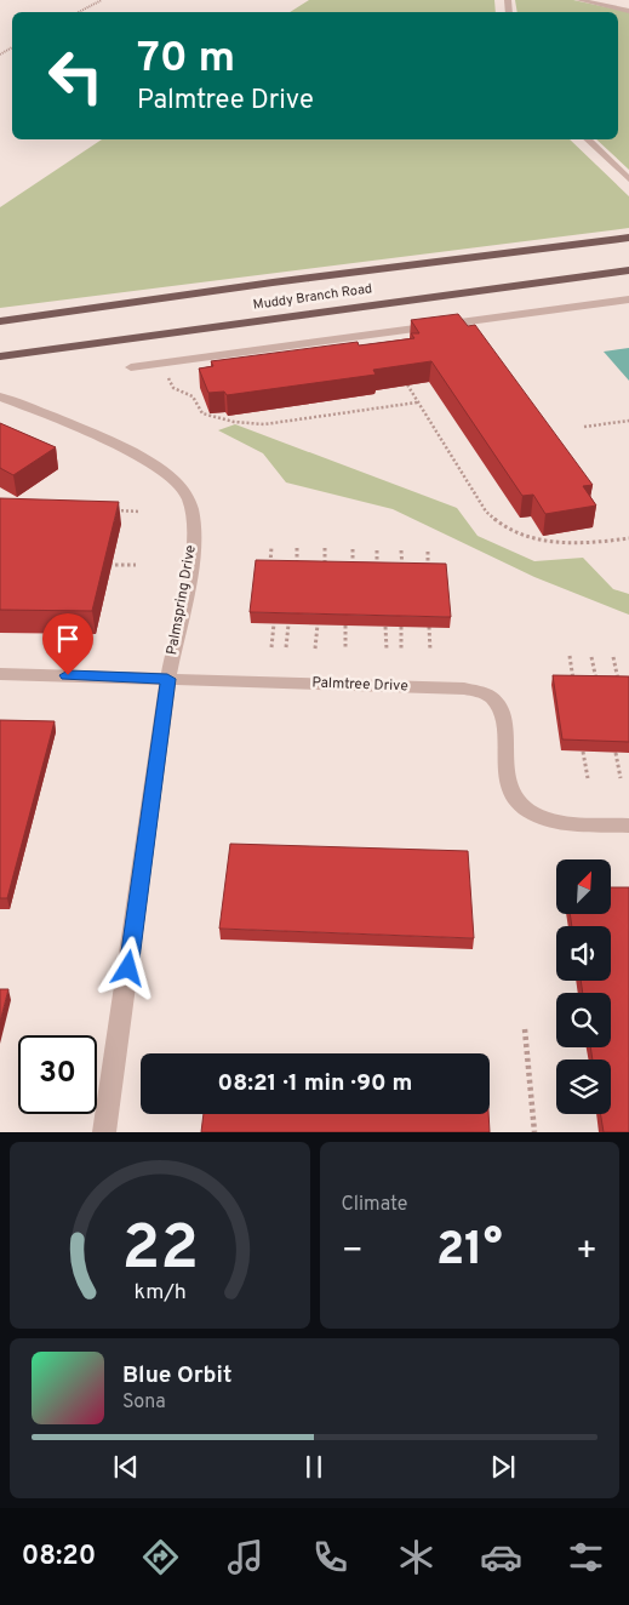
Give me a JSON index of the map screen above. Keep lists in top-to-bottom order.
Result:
{
  "streets": {
    "main road": ["Muddy Branch Road"],
    "street": ["Palmspring Drive", "Palmtree Drive"]
  },
  "crossings": [
    ["Palmspring Drive", "Palmtree Drive"]
  ],
  "north": "top right",
  "page": {
    "turn": ["70 m", "Palmtree Drive"],
    "limit": "30",
    "trip": "08:21 · 1 min · 90 m",
    "tile": "Climate",
    "heat": ["−", "21°", "+"],
    "song": ["Blue Orbit", "Sona"],
    "tabs": "08:20",
    "gauge": ["22", "km/h"]
  }
}
